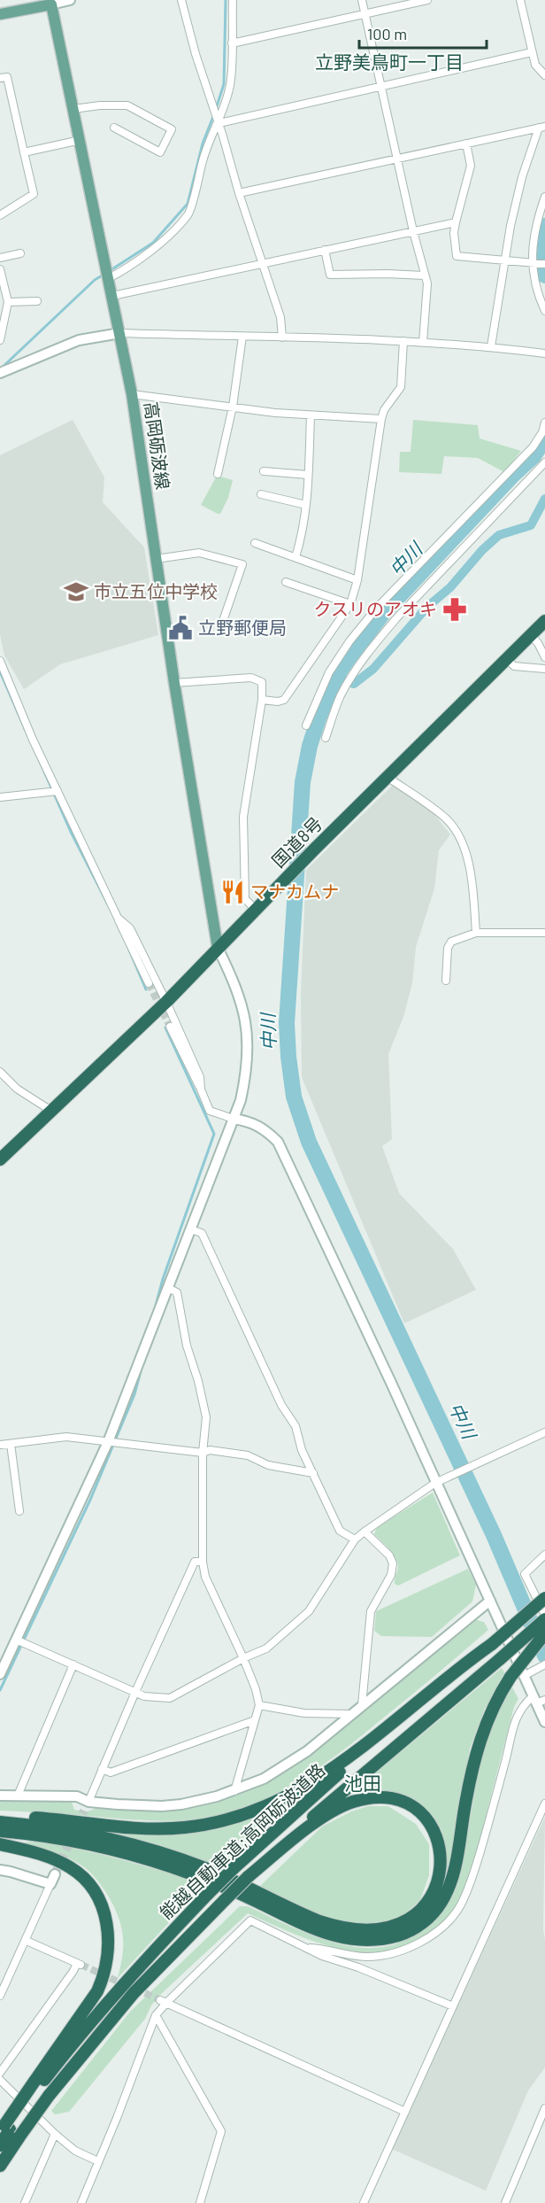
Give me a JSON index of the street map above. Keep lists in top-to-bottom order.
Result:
{
  "streets": {
    "highway": ["国道8号", "能越自動車道;高岡砺波道路"],
    "main road": ["高岡砺波線"]
  },
  "crossings": [
    ["高岡砺波線", "国道8号"]
  ],
  "districts": ["立野美鳥町一丁目", "池田"],
  "water": ["中川"],
  "places": {
    "school or university": ["市立五位中学校"],
    "pharmacy": ["クスリのアオキ"],
    "public building": ["立野郵便局"],
    "restaurant": ["マナカムナ"]
  },
  "scale_bar": "100 m"
}
